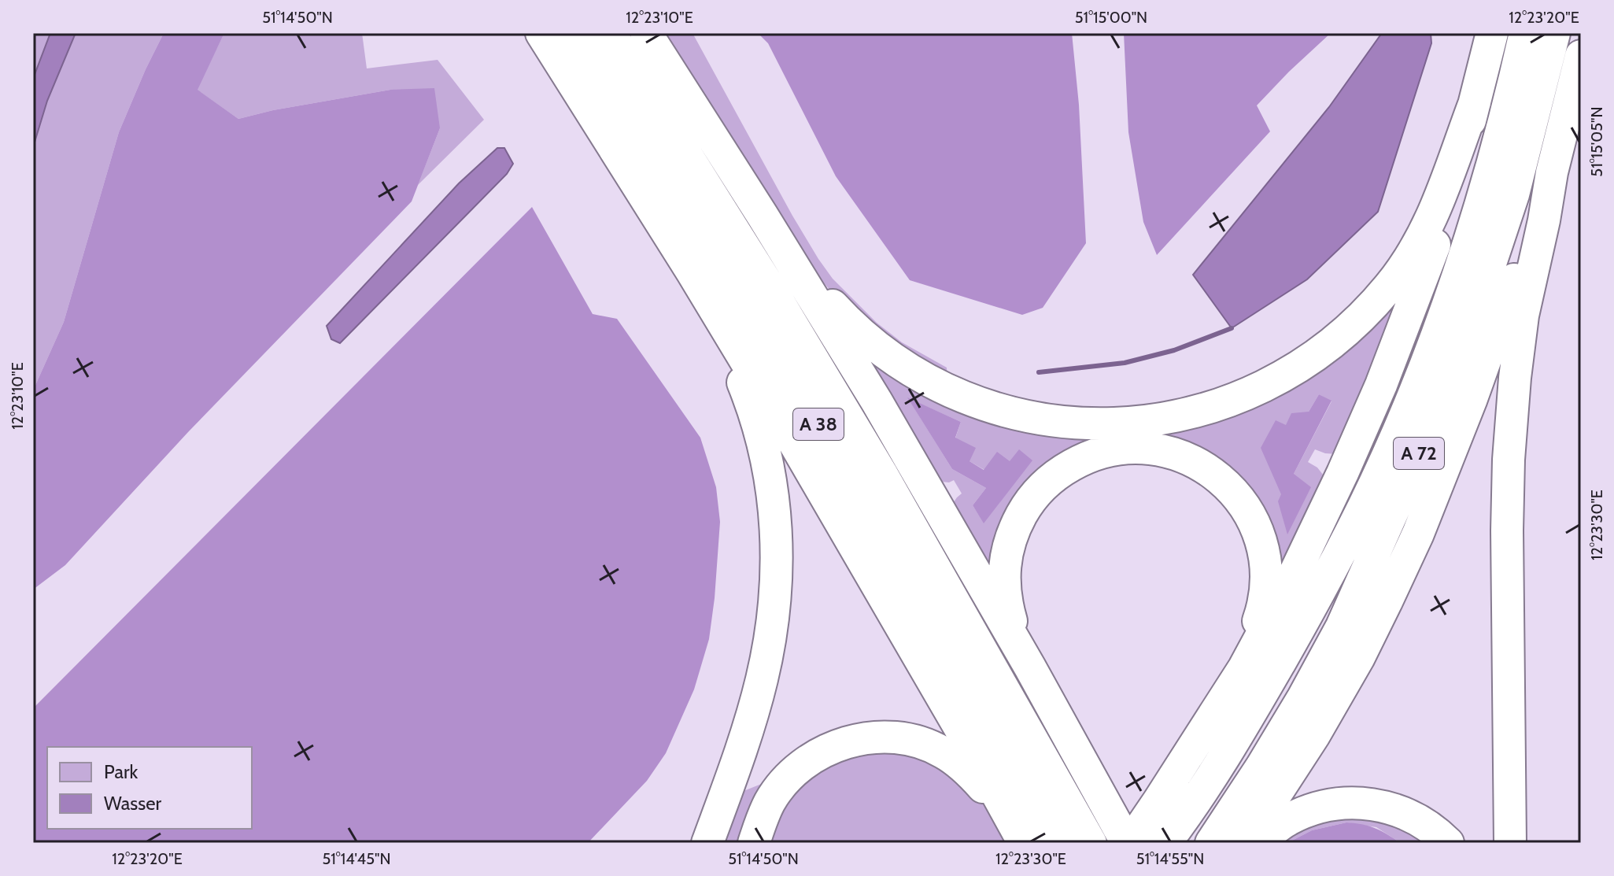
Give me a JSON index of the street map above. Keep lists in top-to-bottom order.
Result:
{
  "streets": {
    "highway": ["A 38", "A 72"]
  },
  "legend": ["Park", "Wasser"],
  "coordinates": [
    "51°14'50\"N",
    "12°23'10\"E",
    "51°15'00\"N",
    "12°23'20\"E",
    "51°15'05\"N",
    "12°23'30\"E",
    "51°14'45\"N",
    "51°14'55\"N"
  ]
}
